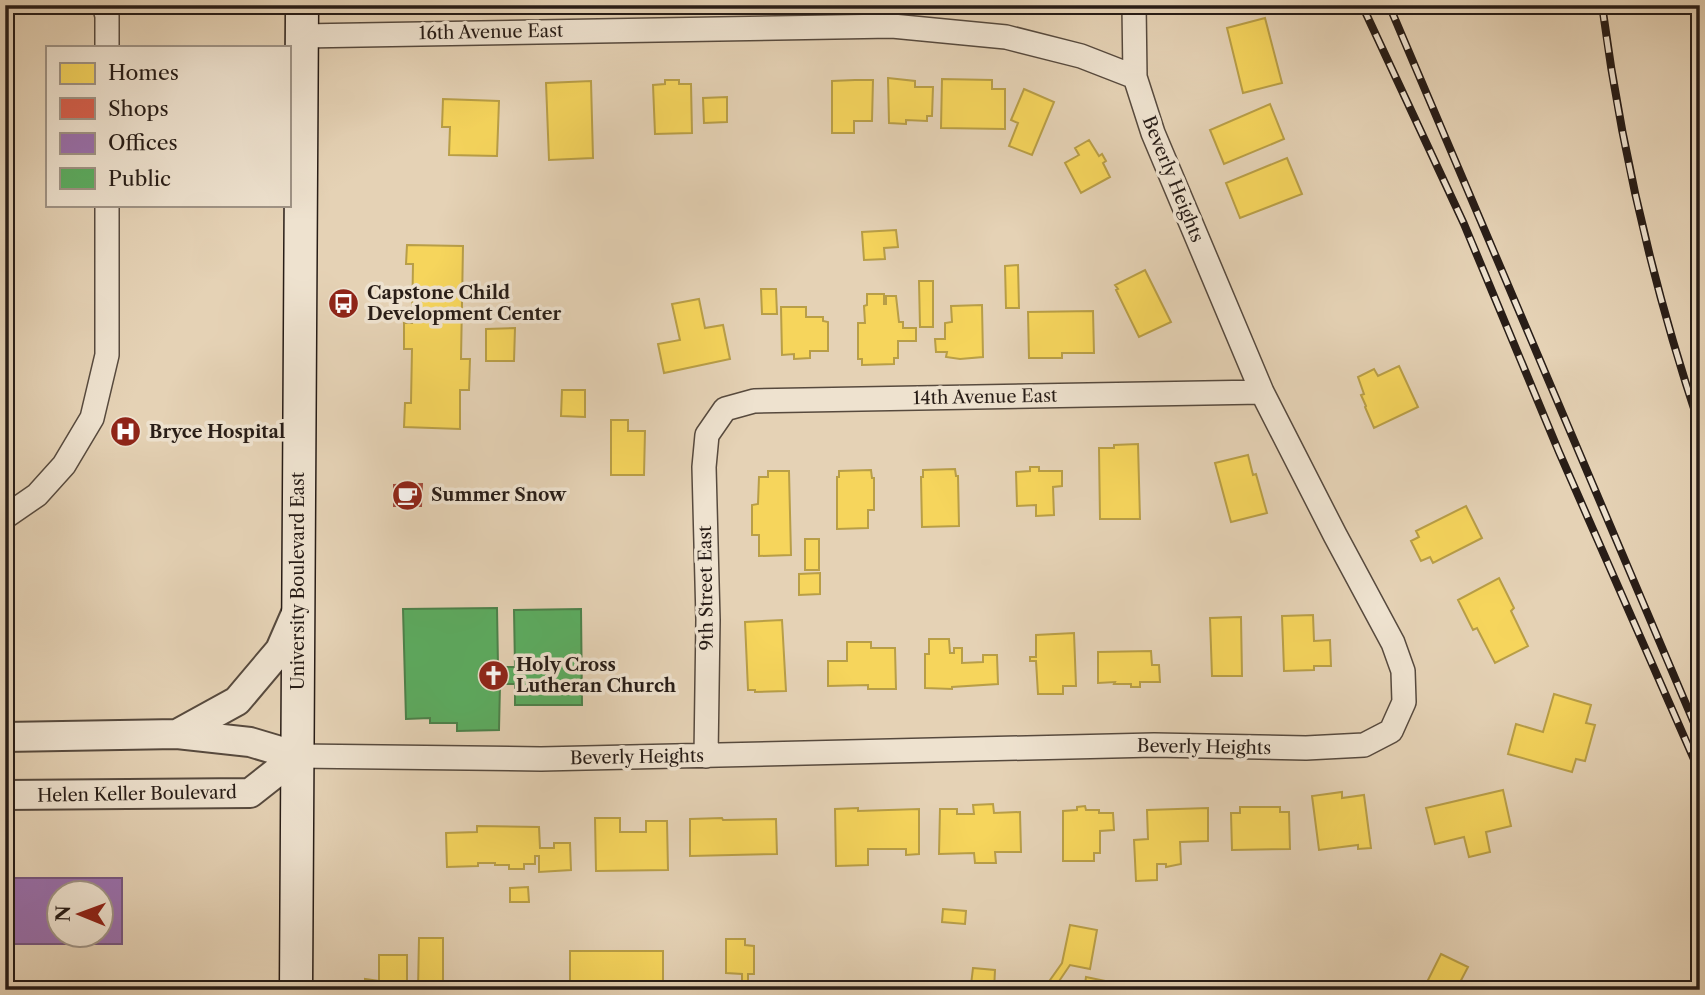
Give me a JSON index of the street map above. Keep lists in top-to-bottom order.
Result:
{
  "streets": {
    "main road": ["University Boulevard East"],
    "street": [
      "16th Avenue East",
      "Beverly Heights",
      "14th Avenue East",
      "9th Street East",
      "Helen Keller Boulevard"
    ]
  },
  "crossings": [
    ["16th Avenue East", "Beverly Heights"],
    ["16th Avenue East", "University Boulevard East"],
    ["Beverly Heights", "14th Avenue East"],
    ["Beverly Heights", "University Boulevard East"],
    ["Beverly Heights", "9th Street East"],
    ["Beverly Heights", "Helen Keller Boulevard"],
    ["14th Avenue East", "9th Street East"],
    ["University Boulevard East", "Helen Keller Boulevard"]
  ],
  "places": {
    "bus stop": ["Capstone Child Development Center"],
    "hospital": ["Bryce Hospital"],
    "cafe": ["Summer Snow"],
    "church": ["Holy Cross Lutheran Church"]
  },
  "legend": [
    "Homes",
    "Shops",
    "Offices",
    "Public"
  ],
  "north": "left"
}
